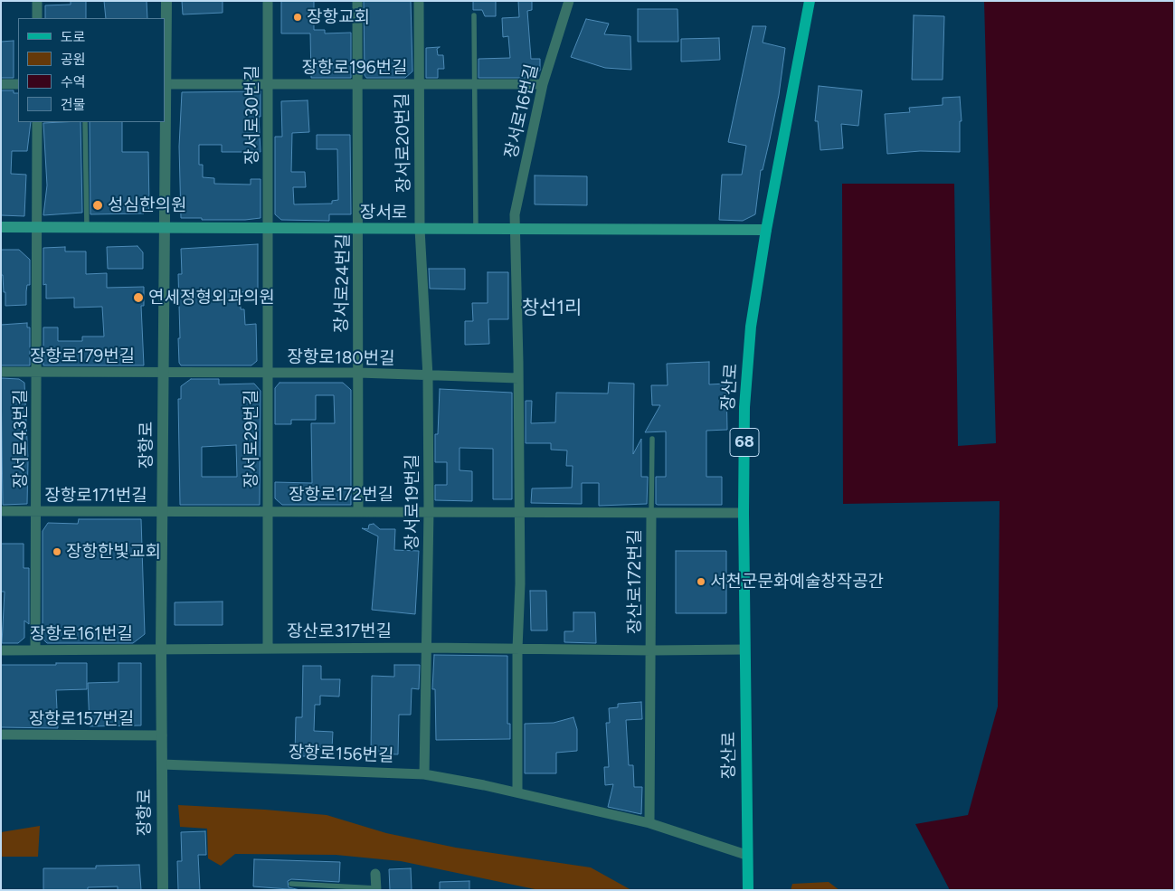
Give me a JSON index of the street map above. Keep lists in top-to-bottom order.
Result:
{
  "streets": {
    "main road": ["장서로", "장산로", "68"],
    "street": [
      "장항로196번길",
      "장서로16번길",
      "장서로30번길",
      "장서로20번길",
      "장서로24번길",
      "장항로179번길",
      "장항로180번길",
      "장서로43번길",
      "장서로29번길",
      "장항로",
      "장항로172번길",
      "장항로171번길",
      "장서로19번길",
      "장산로172번길",
      "장산로317번길",
      "장항로161번길",
      "장항로157번길",
      "장항로156번길"
    ]
  },
  "crossings": [
    ["장항로196번길", "장서로16번길"],
    ["장항로196번길", "장서로30번길"],
    ["장항로196번길", "장서로20번길"],
    ["장항로196번길", "장서로24번길"],
    ["장항로196번길", "장항로"],
    ["장서로16번길", "장서로"],
    ["장서로16번길", "장항로180번길"],
    ["장서로16번길", "장항로172번길"],
    ["장서로30번길", "장서로"],
    ["장서로30번길", "장서로29번길"],
    ["장서로20번길", "장서로"],
    ["장서로20번길", "장서로19번길"],
    ["장서로", "장서로24번길"],
    ["장서로", "장산로"],
    ["장서로", "장서로43번길"],
    ["장서로", "장서로29번길"],
    ["장서로", "장항로"],
    ["장서로", "장서로19번길"],
    ["장서로24번길", "장항로180번길"],
    ["장서로24번길", "장항로172번길"],
    ["장항로179번길", "장항로180번길"],
    ["장항로179번길", "장서로43번길"],
    ["장항로179번길", "장항로"],
    ["장항로180번길", "장서로29번길"],
    ["장항로180번길", "장항로"],
    ["장항로180번길", "장서로19번길"],
    ["장산로", "장항로172번길"],
    ["장산로", "장산로317번길"],
    ["장산로", "장항로156번길"],
    ["장서로43번길", "장항로171번길"],
    ["장서로43번길", "장항로161번길"],
    ["장서로29번길", "장항로172번길"],
    ["장서로29번길", "장산로317번길"],
    ["장항로", "장항로172번길"],
    ["장항로", "장항로171번길"],
    ["장항로", "장산로317번길"],
    ["장항로", "장항로161번길"],
    ["장항로", "장항로157번길"],
    ["장항로", "장항로156번길"],
    ["장항로172번길", "장항로171번길"],
    ["장항로172번길", "장서로19번길"],
    ["장항로172번길", "장산로172번길"],
    ["장서로19번길", "장산로317번길"],
    ["장서로19번길", "장항로156번길"],
    ["장산로172번길", "장산로317번길"],
    ["장산로317번길", "장항로161번길"]
  ],
  "districts": ["창선1리"],
  "places": [
    "장항교회",
    "성심한의원",
    "연세정형외과의원",
    "장항한빛교회",
    "서천군문화예술창작공간"
  ],
  "legend": [
    "도로",
    "공원",
    "수역",
    "건물"
  ]
}
